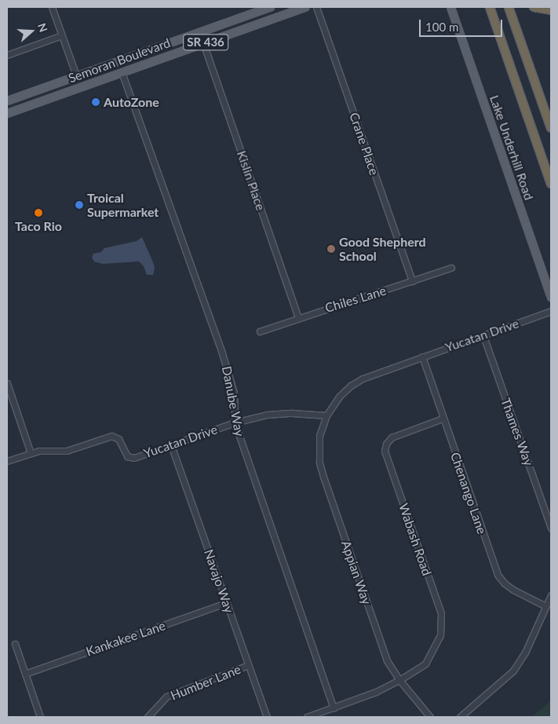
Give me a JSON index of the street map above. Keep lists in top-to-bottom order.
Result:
{
  "streets": {
    "main road": ["SR 436", "Semoran Boulevard", "Lake Underhill Road"],
    "street": [
      "Crane Place",
      "Kislin Place",
      "Chiles Lane",
      "Yucatan Drive",
      "Danube Way",
      "Thames Way",
      "Chenango Lane",
      "Wabash Road",
      "Appian Way",
      "Navajo Way",
      "Kankakee Lane",
      "Humber Lane"
    ]
  },
  "crossings": [
    ["Semoran Boulevard", "Kislin Place"],
    ["Semoran Boulevard", "Danube Way"],
    ["Crane Place", "Chiles Lane"],
    ["Kislin Place", "Chiles Lane"],
    ["Yucatan Drive", "Danube Way"],
    ["Yucatan Drive", "Thames Way"],
    ["Yucatan Drive", "Chenango Lane"],
    ["Yucatan Drive", "Appian Way"],
    ["Yucatan Drive", "Navajo Way"],
    ["Danube Way", "Wabash Road"],
    ["Chenango Lane", "Wabash Road"],
    ["Wabash Road", "Appian Way"],
    ["Navajo Way", "Kankakee Lane"],
    ["Navajo Way", "Humber Lane"]
  ],
  "places": [
    "AutoZone",
    "Troical Supermarket",
    "Taco Rio",
    "Good Shepherd School"
  ],
  "scale_bar": "100 m",
  "north": "right"
}
